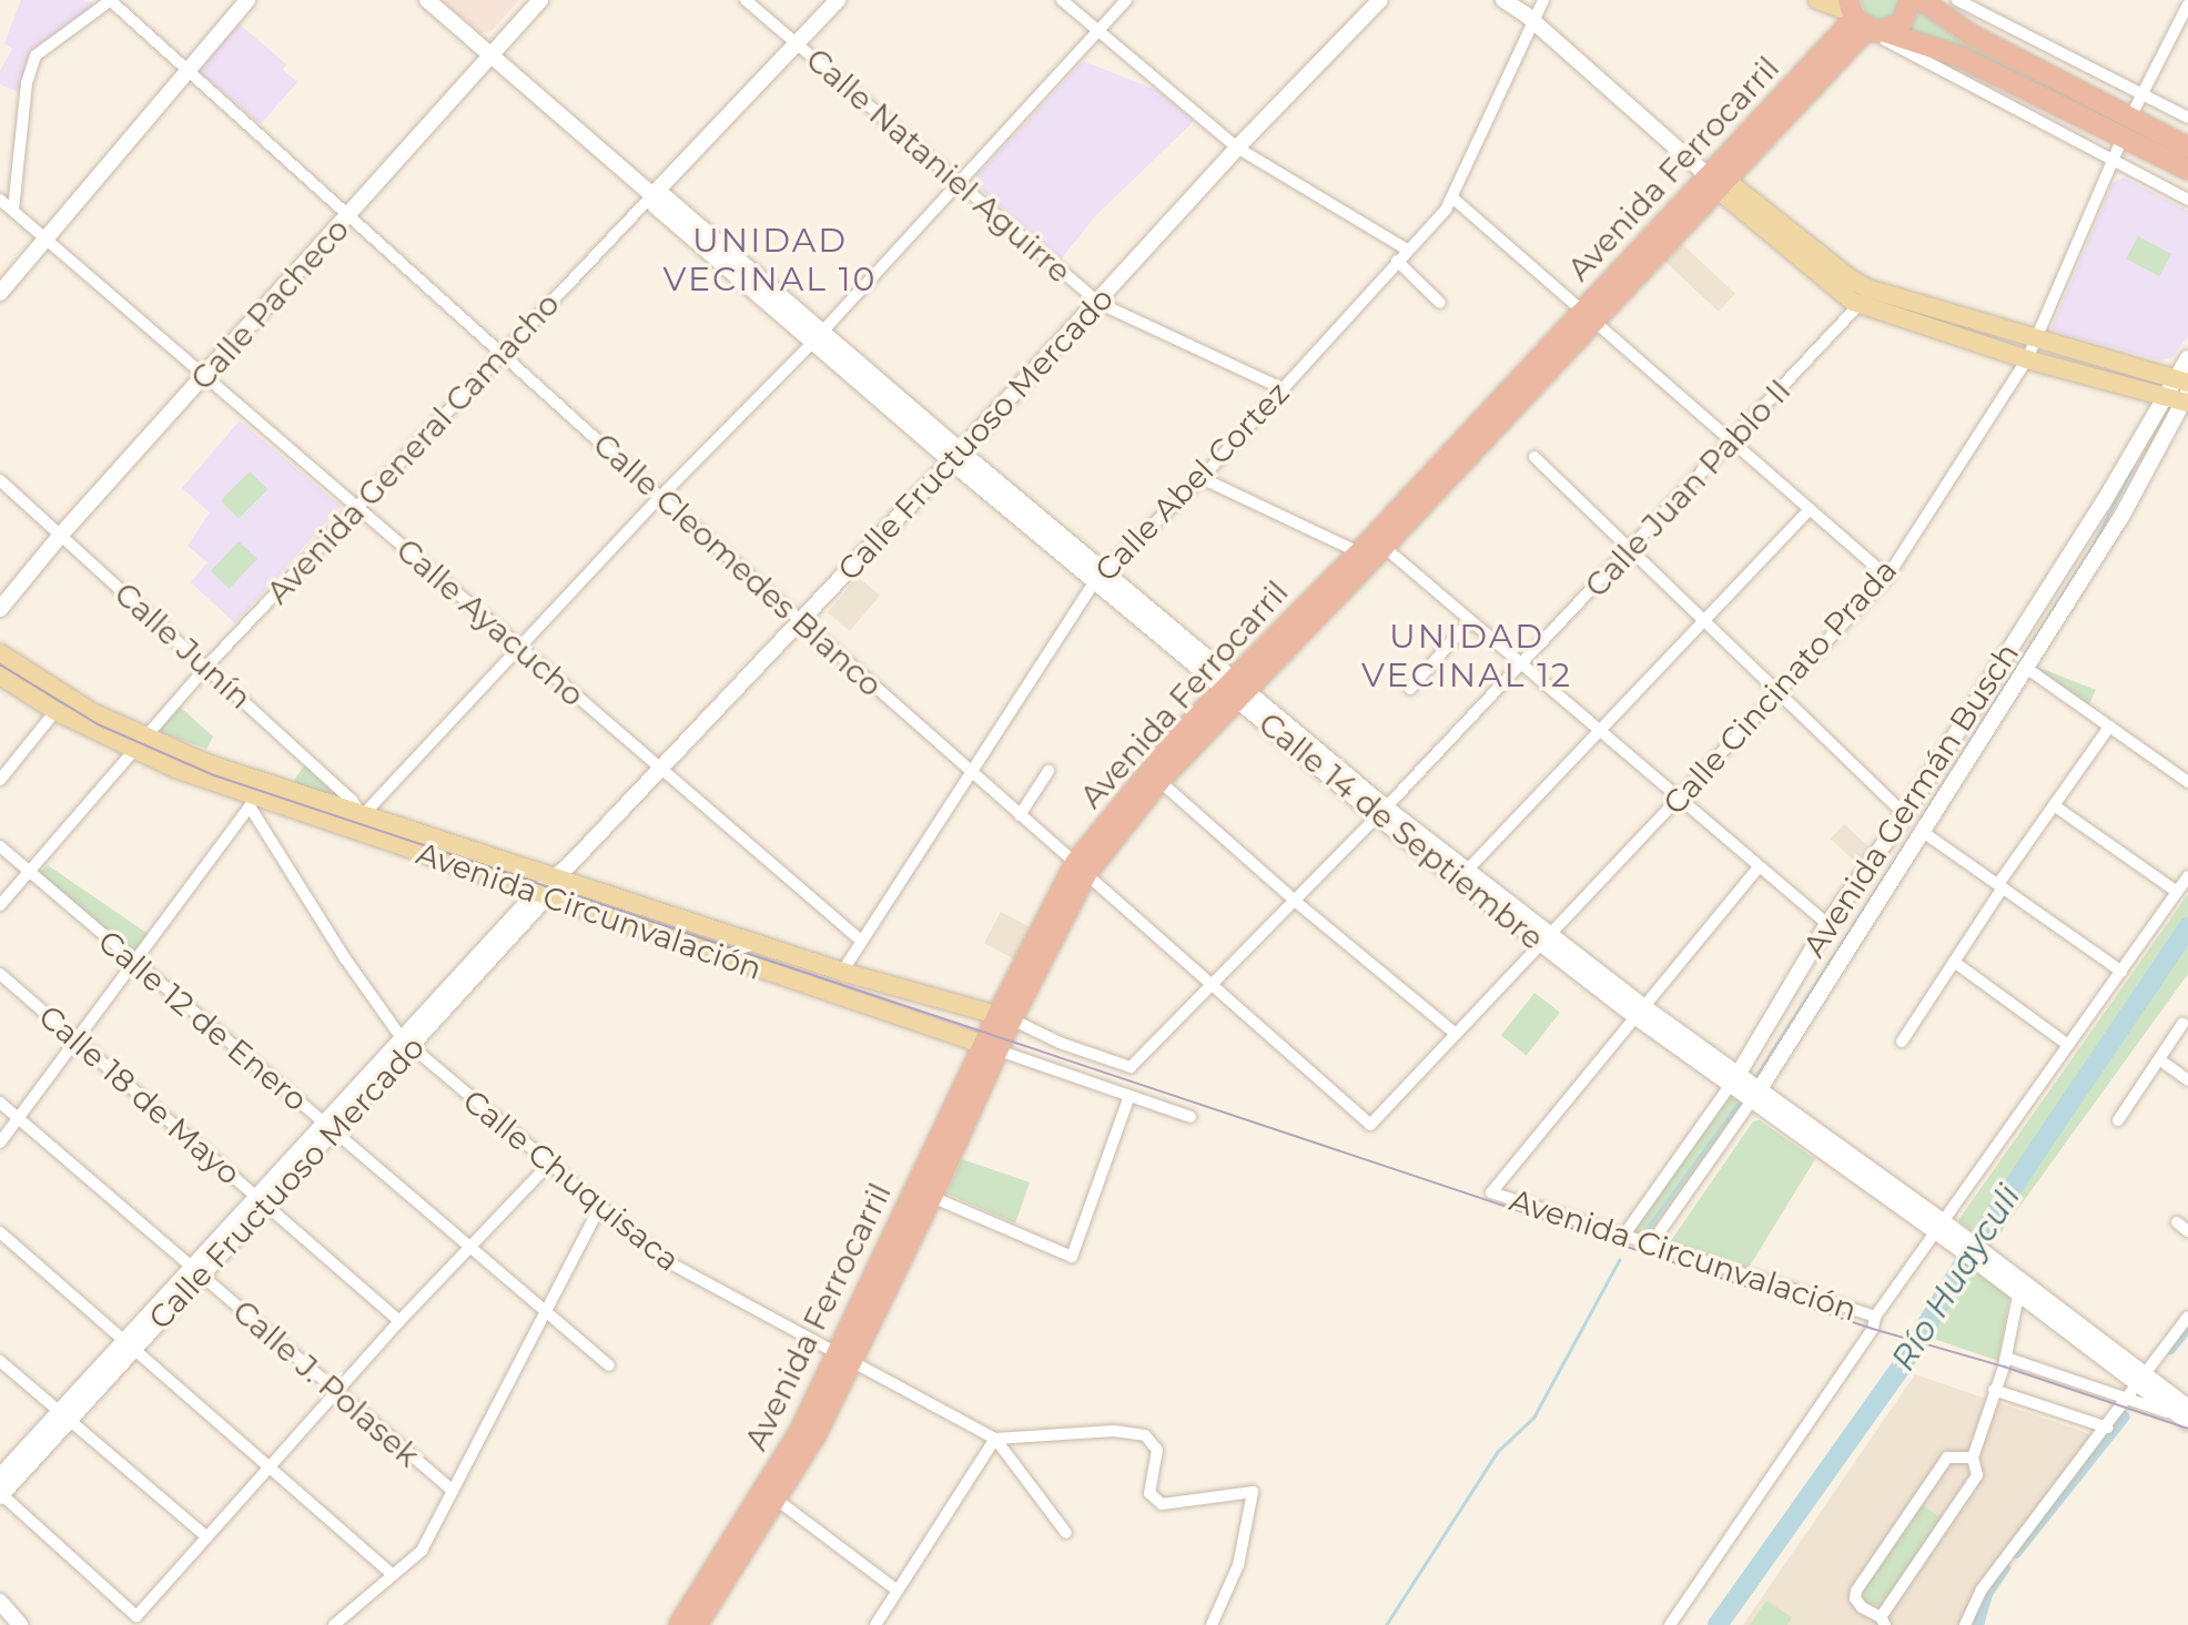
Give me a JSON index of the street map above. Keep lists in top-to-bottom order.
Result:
{
  "streets": {
    "highway": ["Avenida Ferrocarril"],
    "main road": ["Avenida Circunvalación"],
    "street": [
      "Calle Nataniel Aguirre",
      "Calle Pacheco",
      "Calle Fructuoso Mercado",
      "Avenida General Camacho",
      "Calle Abel Cortez",
      "Calle Juan Pablo II",
      "Calle Cleomedes Blanco",
      "Calle Ayacucho",
      "Calle Junín",
      "Calle Cincinato Prada",
      "Avenida Germán Busch",
      "Calle 14 de Septiembre",
      "Calle 12 de Enero",
      "Calle 18 de Mayo",
      "Calle Chuquisaca",
      "Calle J. Polasek"
    ]
  },
  "crossings": [
    ["Calle Nataniel Aguirre", "Calle Fructuoso Mercado"],
    ["Calle Nataniel Aguirre", "Avenida General Camacho"],
    ["Calle Nataniel Aguirre", "Calle Abel Cortez"],
    ["Avenida Ferrocarril", "Calle Cleomedes Blanco"],
    ["Avenida Ferrocarril", "Calle 14 de Septiembre"],
    ["Avenida Ferrocarril", "Avenida Circunvalación"],
    ["Avenida Ferrocarril", "Calle Chuquisaca"],
    ["Calle Pacheco", "Calle Cleomedes Blanco"],
    ["Calle Pacheco", "Calle Ayacucho"],
    ["Calle Pacheco", "Calle Junín"],
    ["Calle Pacheco", "Calle 14 de Septiembre"],
    ["Calle Fructuoso Mercado", "Calle Cleomedes Blanco"],
    ["Calle Fructuoso Mercado", "Calle Ayacucho"],
    ["Calle Fructuoso Mercado", "Calle 14 de Septiembre"],
    ["Calle Fructuoso Mercado", "Avenida Circunvalación"],
    ["Calle Fructuoso Mercado", "Calle 12 de Enero"],
    ["Calle Fructuoso Mercado", "Calle 18 de Mayo"],
    ["Calle Fructuoso Mercado", "Calle Chuquisaca"],
    ["Calle Fructuoso Mercado", "Calle J. Polasek"],
    ["Avenida General Camacho", "Calle Cleomedes Blanco"],
    ["Avenida General Camacho", "Calle Ayacucho"],
    ["Avenida General Camacho", "Calle Junín"],
    ["Avenida General Camacho", "Calle 14 de Septiembre"],
    ["Avenida General Camacho", "Avenida Circunvalación"],
    ["Avenida General Camacho", "Calle 12 de Enero"],
    ["Calle Abel Cortez", "Calle Cleomedes Blanco"],
    ["Calle Abel Cortez", "Calle Ayacucho"],
    ["Calle Abel Cortez", "Calle 14 de Septiembre"],
    ["Calle Abel Cortez", "Avenida Circunvalación"],
    ["Calle Juan Pablo II", "Calle Cleomedes Blanco"],
    ["Calle Juan Pablo II", "Calle 14 de Septiembre"],
    ["Calle Juan Pablo II", "Avenida Circunvalación"],
    ["Calle Cleomedes Blanco", "Calle Cincinato Prada"],
    ["Calle Junín", "Avenida Circunvalación"],
    ["Calle Cincinato Prada", "Calle 14 de Septiembre"],
    ["Avenida Germán Busch", "Calle 14 de Septiembre"],
    ["Avenida Germán Busch", "Avenida Circunvalación"],
    ["Calle 14 de Septiembre", "Avenida Circunvalación"],
    ["Avenida Circunvalación", "Calle Chuquisaca"]
  ],
  "districts": ["UNIDAD VECINAL 10", "UNIDAD VECINAL 12"],
  "water": ["Río Huayculi"]
}
